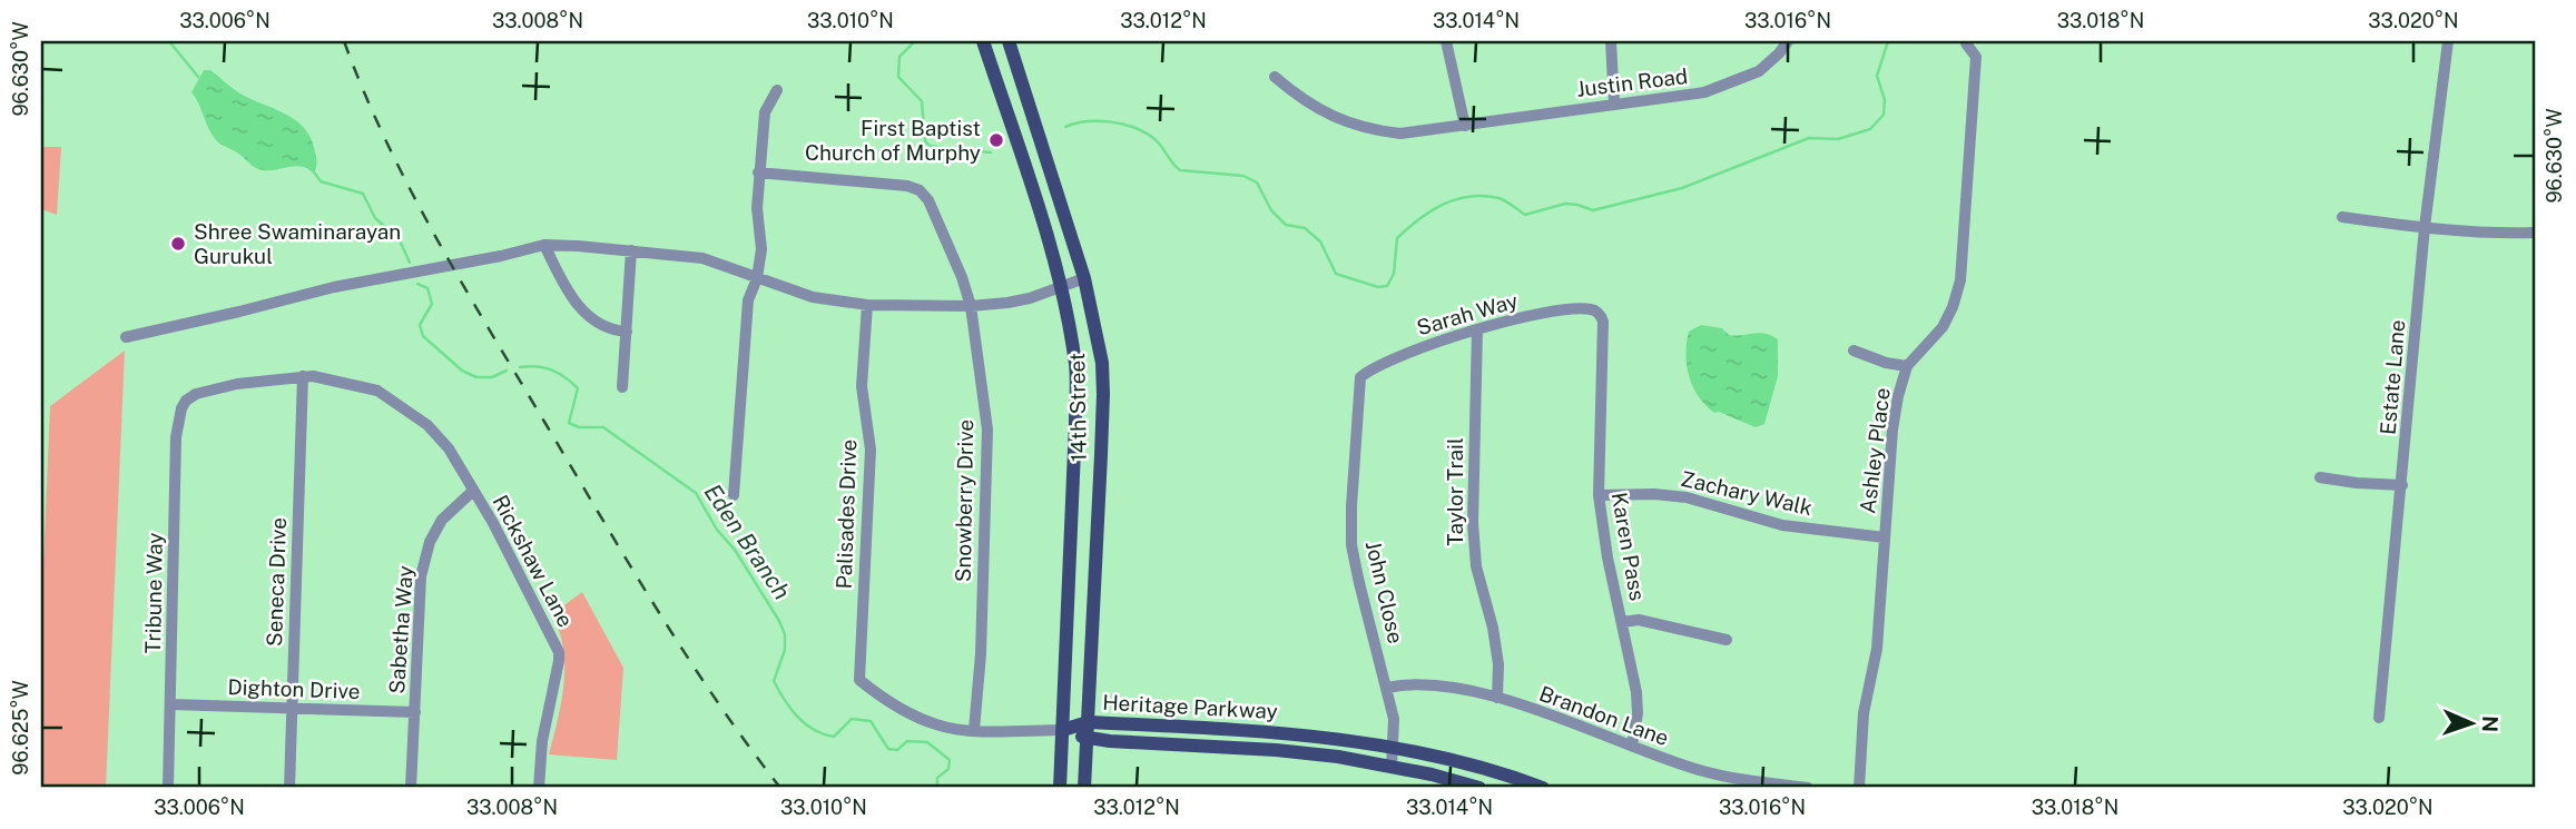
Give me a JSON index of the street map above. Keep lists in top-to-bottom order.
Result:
{
  "streets": {
    "main road": ["14th Street", "Heritage Parkway"],
    "street": [
      "Justin Road",
      "Sarah Way",
      "Estate Lane",
      "Ashley Place",
      "Taylor Trail",
      "Zachary Walk",
      "Snowberry Drive",
      "Palisades Drive",
      "Karen Pass",
      "Rickshaw Lane",
      "Seneca Drive",
      "John Close",
      "Tribune Way",
      "Sabetha Way",
      "Dighton Drive",
      "Brandon Lane"
    ]
  },
  "crossings": [
    ["Sarah Way", "Taylor Trail"],
    ["Sarah Way", "Karen Pass"],
    ["Sarah Way", "John Close"],
    ["14th Street", "Heritage Parkway"],
    ["Ashley Place", "Zachary Walk"],
    ["Taylor Trail", "Brandon Lane"],
    ["Zachary Walk", "Karen Pass"],
    ["Snowberry Drive", "Palisades Drive"],
    ["Karen Pass", "Brandon Lane"],
    ["Rickshaw Lane", "Seneca Drive"],
    ["Rickshaw Lane", "Tribune Way"],
    ["Rickshaw Lane", "Sabetha Way"],
    ["Seneca Drive", "Dighton Drive"],
    ["John Close", "Heritage Parkway"],
    ["John Close", "Brandon Lane"],
    ["Tribune Way", "Dighton Drive"],
    ["Sabetha Way", "Dighton Drive"]
  ],
  "water": ["Eden Branch"],
  "places": ["First Baptist Church of Murphy", "Shree Swaminarayan Gurukul"],
  "north": "right",
  "coordinates": [
    "33.006°N",
    "33.008°N",
    "33.010°N",
    "33.012°N",
    "33.014°N",
    "33.016°N",
    "33.018°N",
    "33.020°N",
    "96.630°W",
    "96.625°W"
  ]
}
